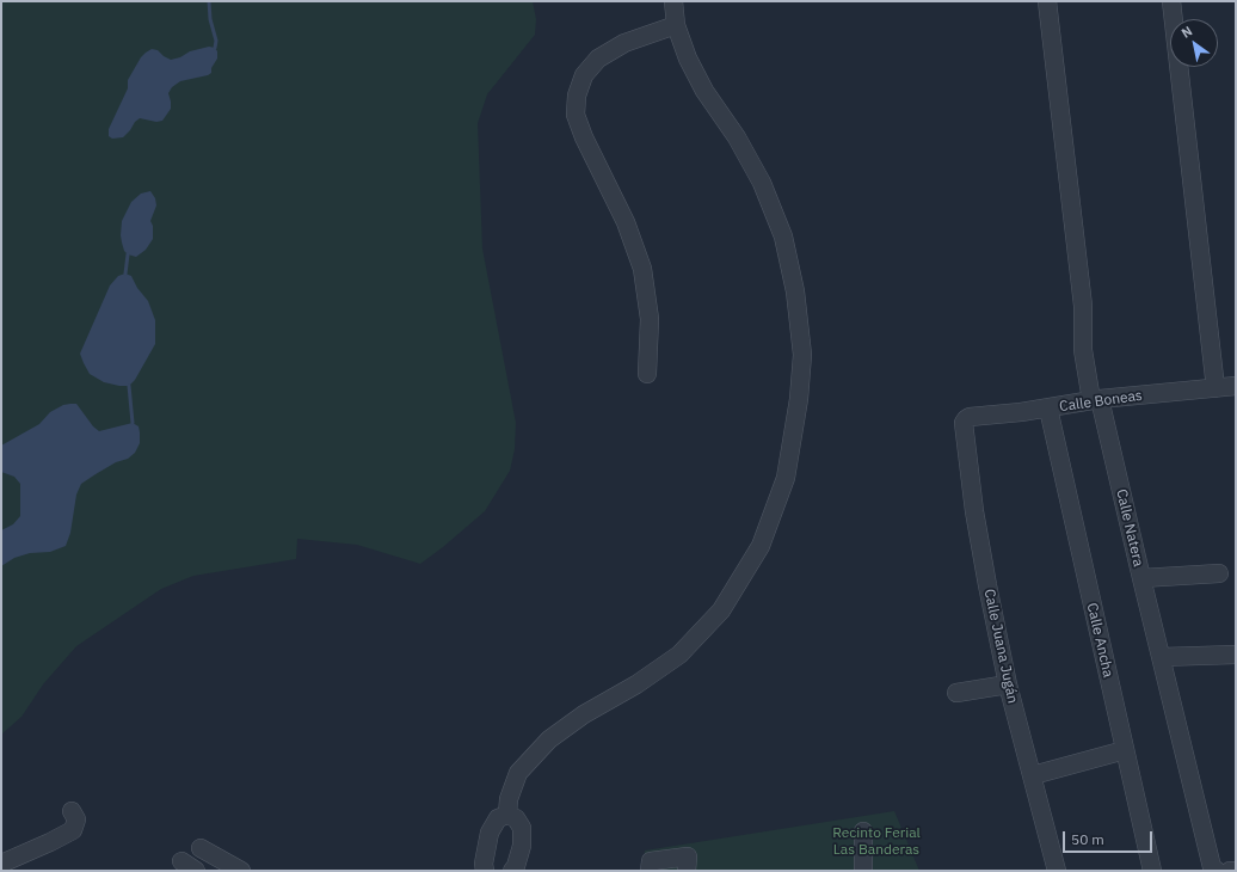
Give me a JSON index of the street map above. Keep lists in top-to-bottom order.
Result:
{
  "streets": {
    "street": [
      "Calle Boneas",
      "Calle Natera",
      "Calle Ancha",
      "Calle Juana Jugán"
    ]
  },
  "crossings": [
    ["Calle Boneas", "Calle Natera"],
    ["Calle Boneas", "Calle Ancha"],
    ["Calle Boneas", "Calle Juana Jugán"]
  ],
  "parks": ["Recinto Ferial Las Banderas"],
  "scale_bar": "50 m",
  "north": "top left"
}
